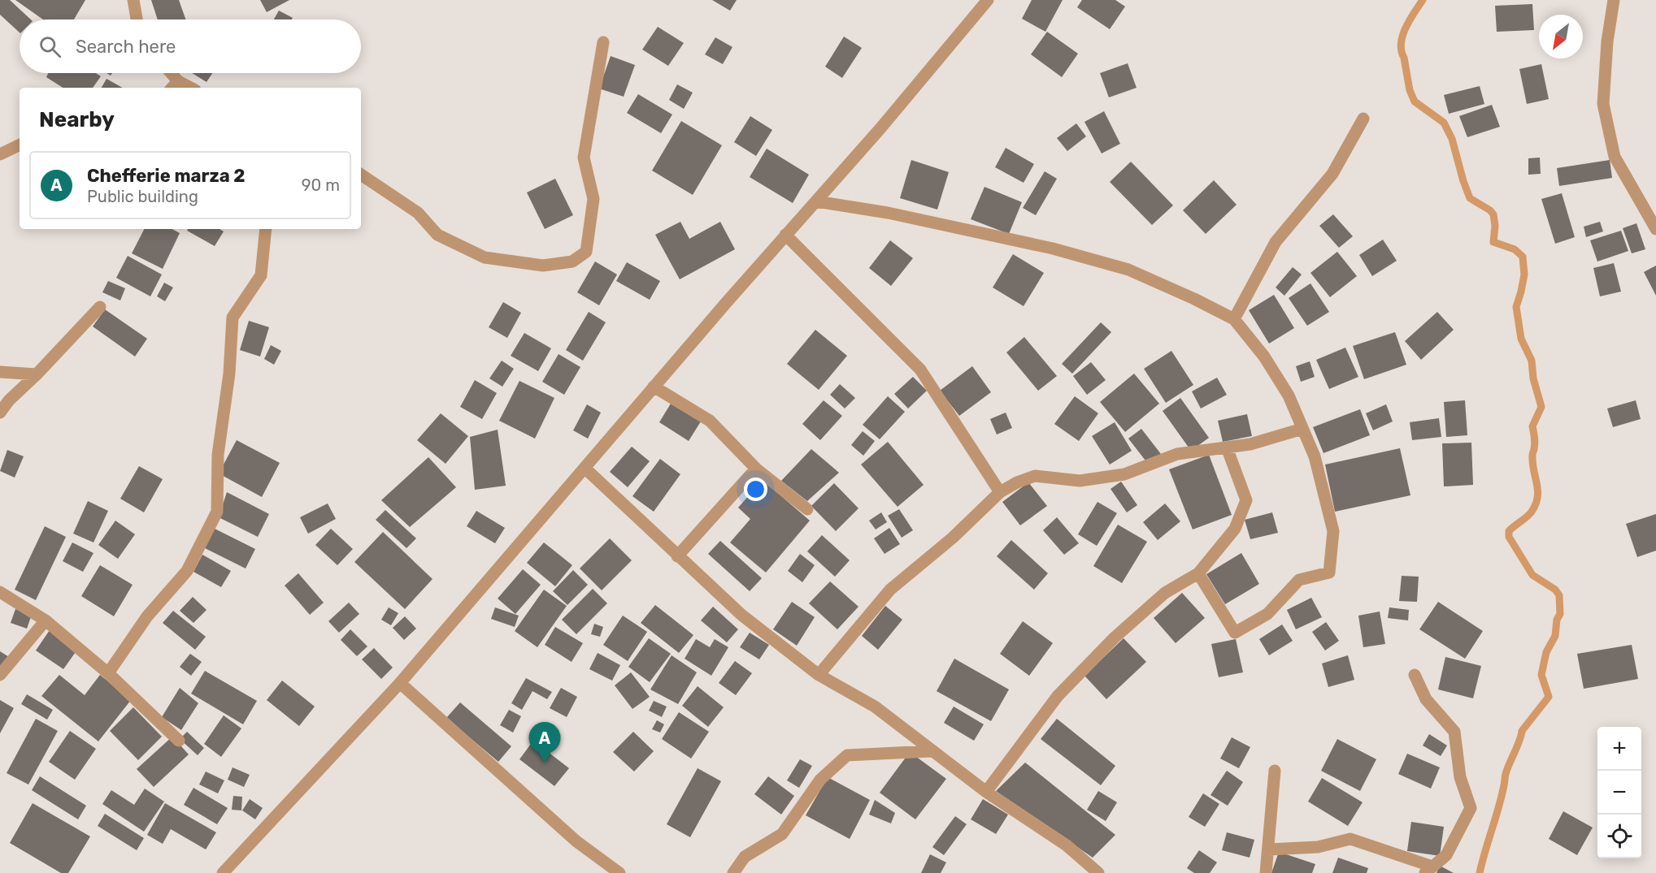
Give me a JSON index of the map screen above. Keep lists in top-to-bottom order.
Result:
{
  "north": "bottom left",
  "page": {
    "search": "Search here",
    "heading": "Nearby",
    "list": [
      {
        "mark": "A",
        "name": "Chefferie marza 2",
        "note": "Public building",
        "value": "90 m"
      }
    ],
    "pins": "A",
    "map_buttons": ["+", "−"]
  }
}
